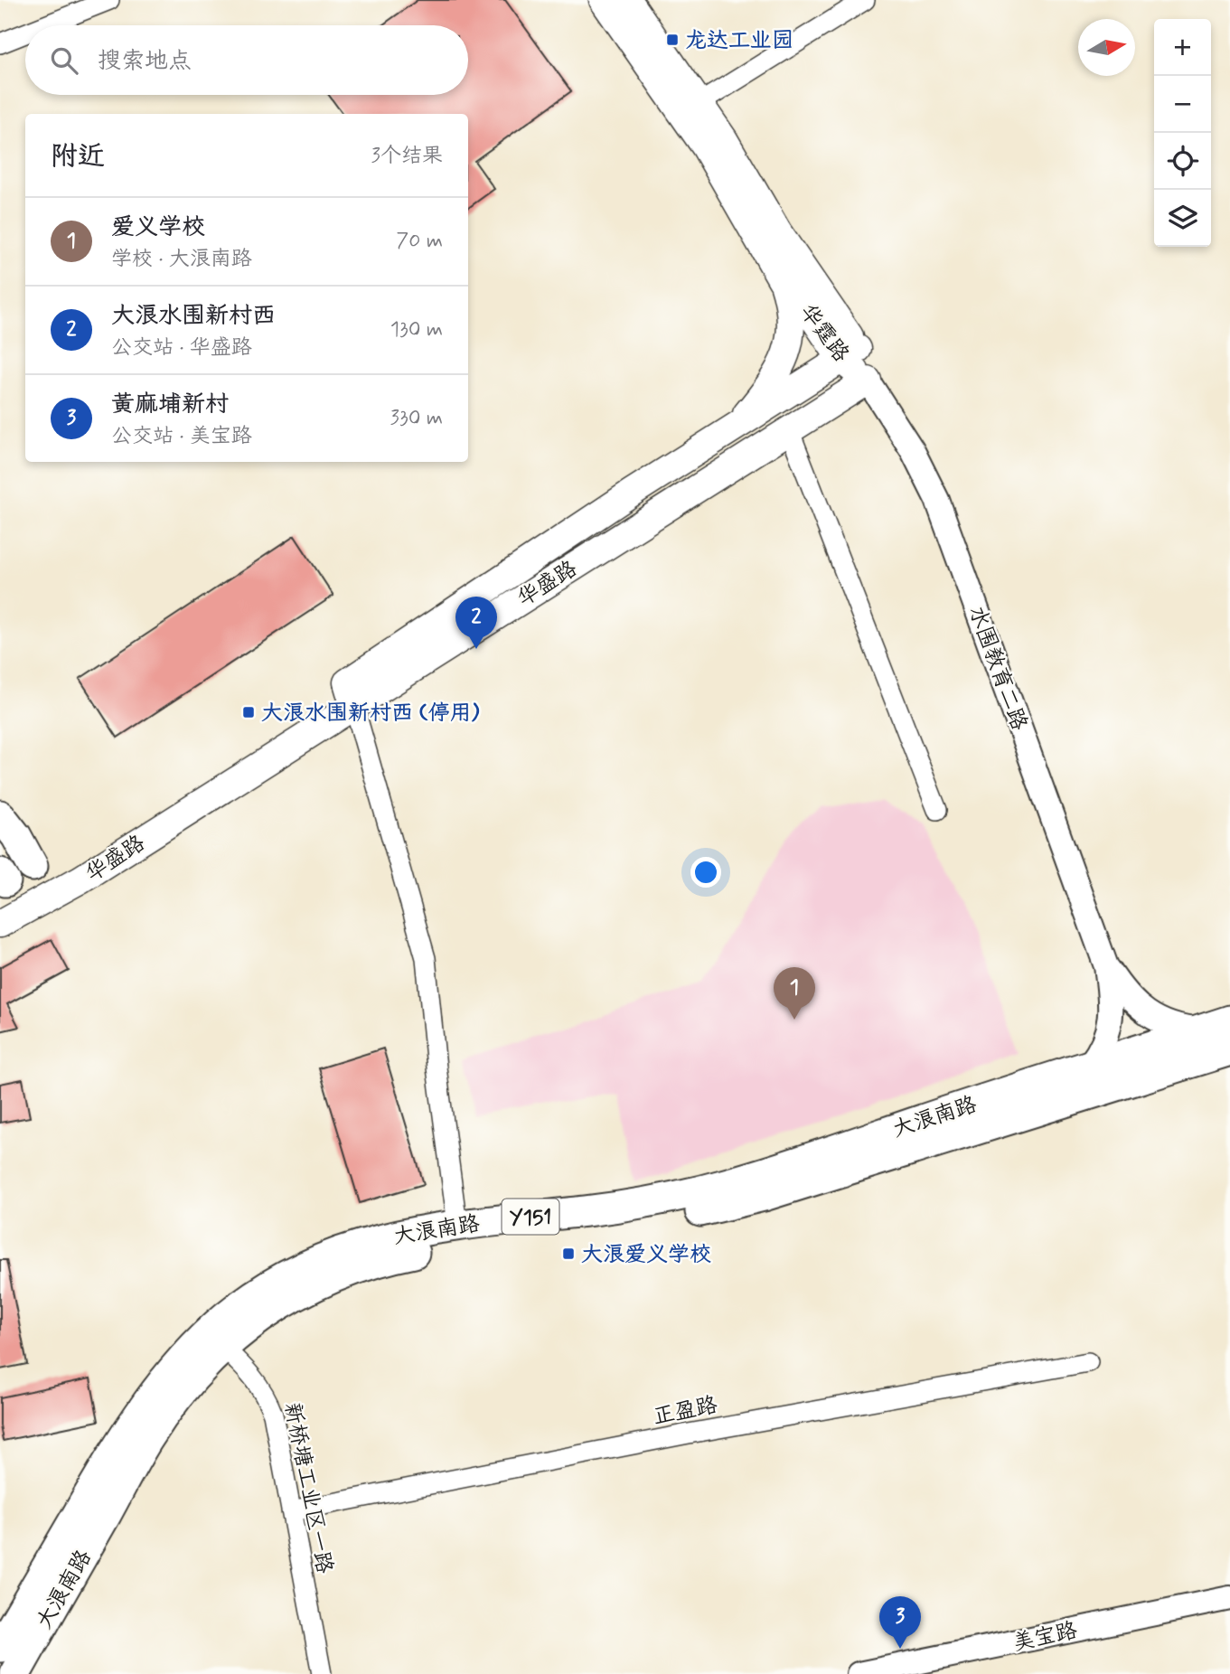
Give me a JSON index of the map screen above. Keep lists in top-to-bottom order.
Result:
{
  "streets": {
    "main road": [
      "华霆路",
      "华盛路",
      "大浪南路",
      "Y151"
    ],
    "street": [
      "水围教育二路",
      "正盈路",
      "新桥塘工业区一路",
      "美宝路"
    ]
  },
  "crossings": [
    ["华霆路", "华盛路"],
    ["华霆路", "水围教育二路"],
    ["华盛路", "水围教育二路"],
    ["大浪南路", "新桥塘工业区一路"],
    ["正盈路", "新桥塘工业区一路"]
  ],
  "places": {
    "transit": ["龙达工业园", "大浪水围新村西 (停用)", "大浪爱义学校"]
  },
  "north": "right",
  "page": {
    "map_buttons": ["+", "−"],
    "search": "搜索地点",
    "heading": ["附近", "3个结果"],
    "list": [
      {
        "mark": "1",
        "name": "爱义学校",
        "note": "学校 · 大浪南路",
        "value": "70 m"
      },
      {
        "mark": "2",
        "name": "大浪水围新村西",
        "note": "公交站 · 华盛路",
        "value": "130 m"
      },
      {
        "mark": "3",
        "name": "黄麻埔新村",
        "note": "公交站 · 美宝路",
        "value": "330 m"
      }
    ],
    "pins": ["2", "1", "3"]
  }
}
